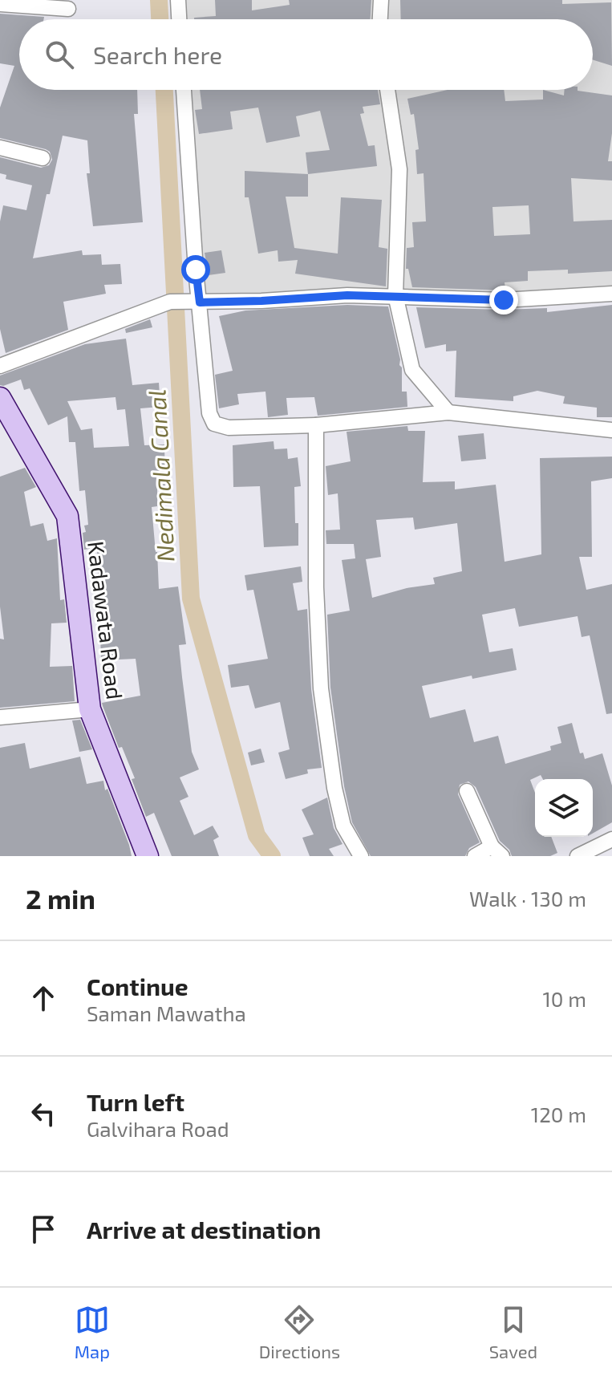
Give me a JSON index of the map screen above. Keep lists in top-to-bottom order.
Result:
{
  "streets": {
    "street": ["Kadawata Road"]
  },
  "water": ["Nedimala Canal"],
  "page": {
    "search": "Search here",
    "heading": ["2 min", "Walk · 130 m"],
    "list": [
      ["Continue", "Saman Mawatha", "10 m"],
      ["Turn left", "Galvihara Road", "120 m"],
      "Arrive at destination"
    ],
    "nav": ["Map", "Directions", "Saved"]
  }
}
